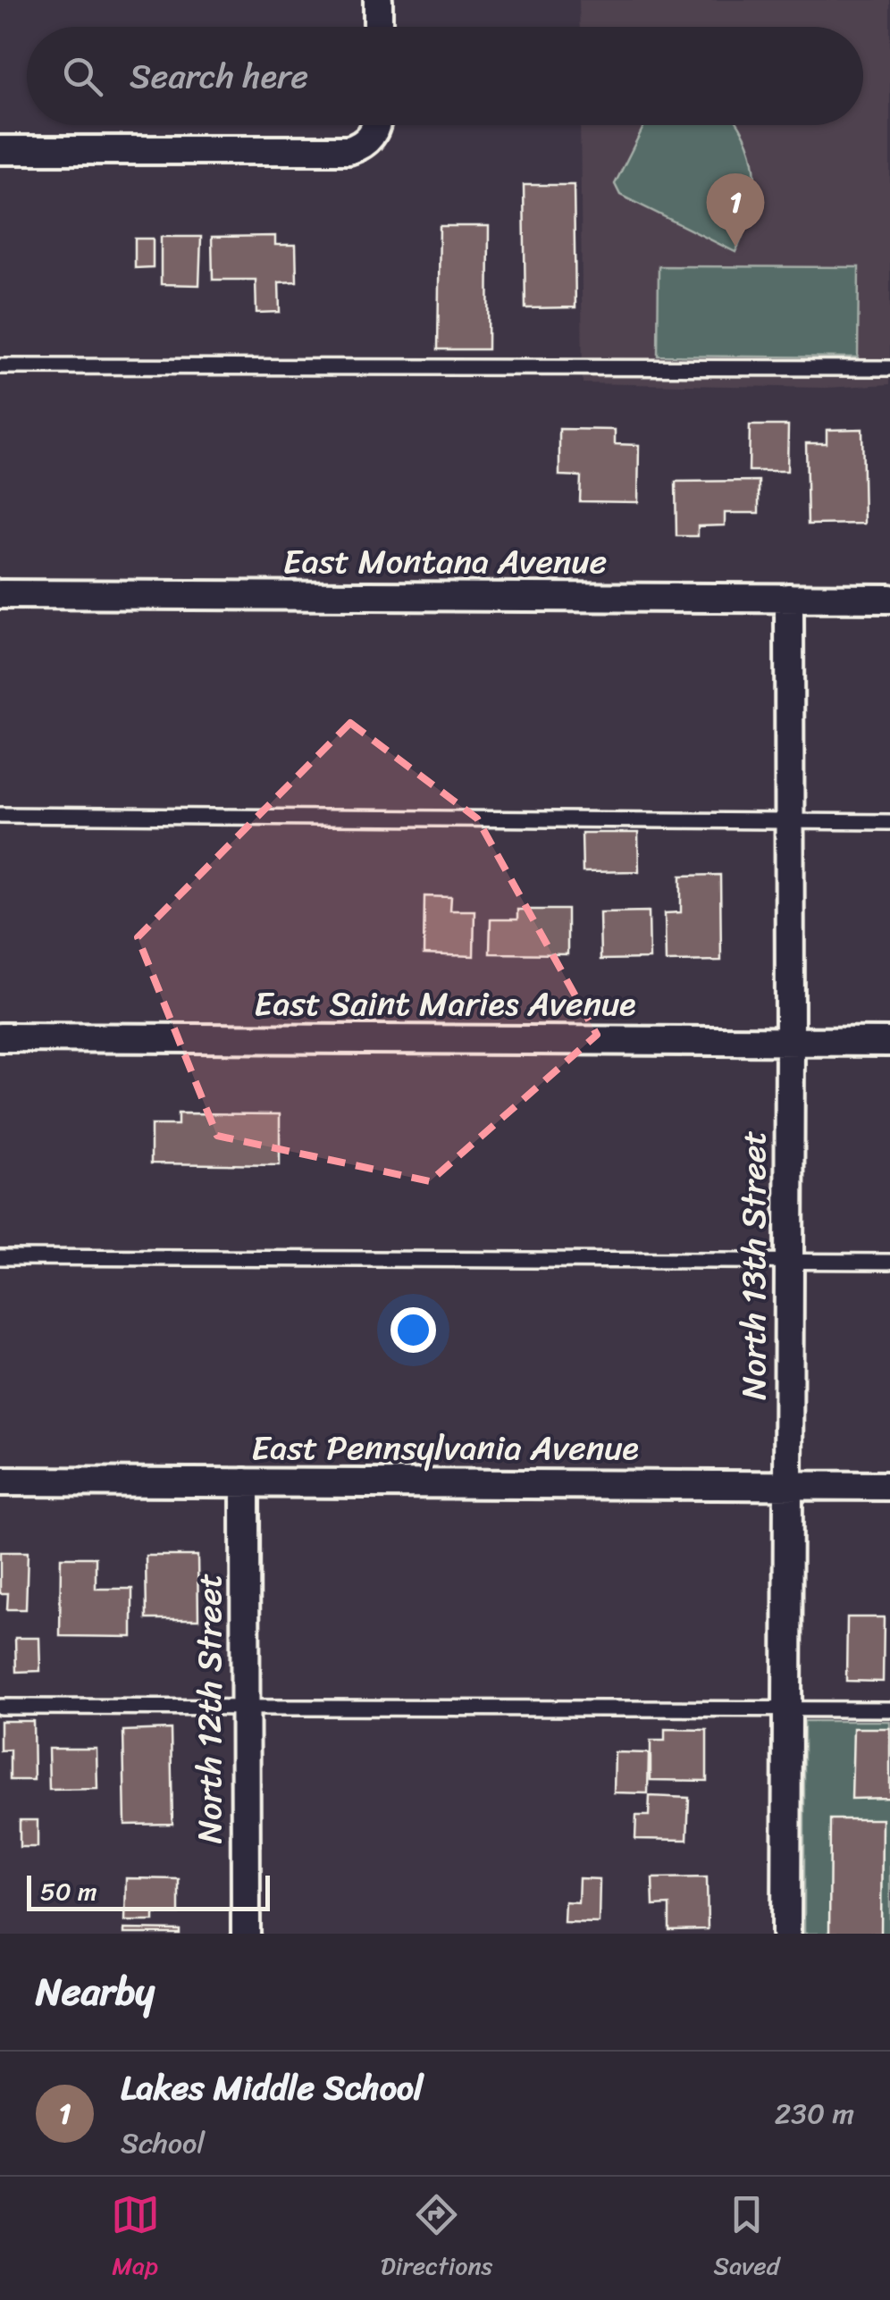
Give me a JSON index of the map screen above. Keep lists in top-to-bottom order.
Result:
{
  "streets": {
    "street": [
      "East Montana Avenue",
      "East Saint Maries Avenue",
      "North 13th Street",
      "East Pennsylvania Avenue",
      "North 12th Street"
    ]
  },
  "crossings": [
    ["East Montana Avenue", "North 13th Street"],
    ["East Saint Maries Avenue", "North 13th Street"],
    ["North 13th Street", "East Pennsylvania Avenue"],
    ["East Pennsylvania Avenue", "North 12th Street"]
  ],
  "scale_bar": "50 m",
  "page": {
    "search": "Search here",
    "pins": "1",
    "scale": "50 m",
    "heading": "Nearby",
    "list": [
      {
        "mark": "1",
        "name": "Lakes Middle School",
        "note": "School",
        "value": "230 m"
      }
    ],
    "nav": ["Map", "Directions", "Saved"]
  }
}
